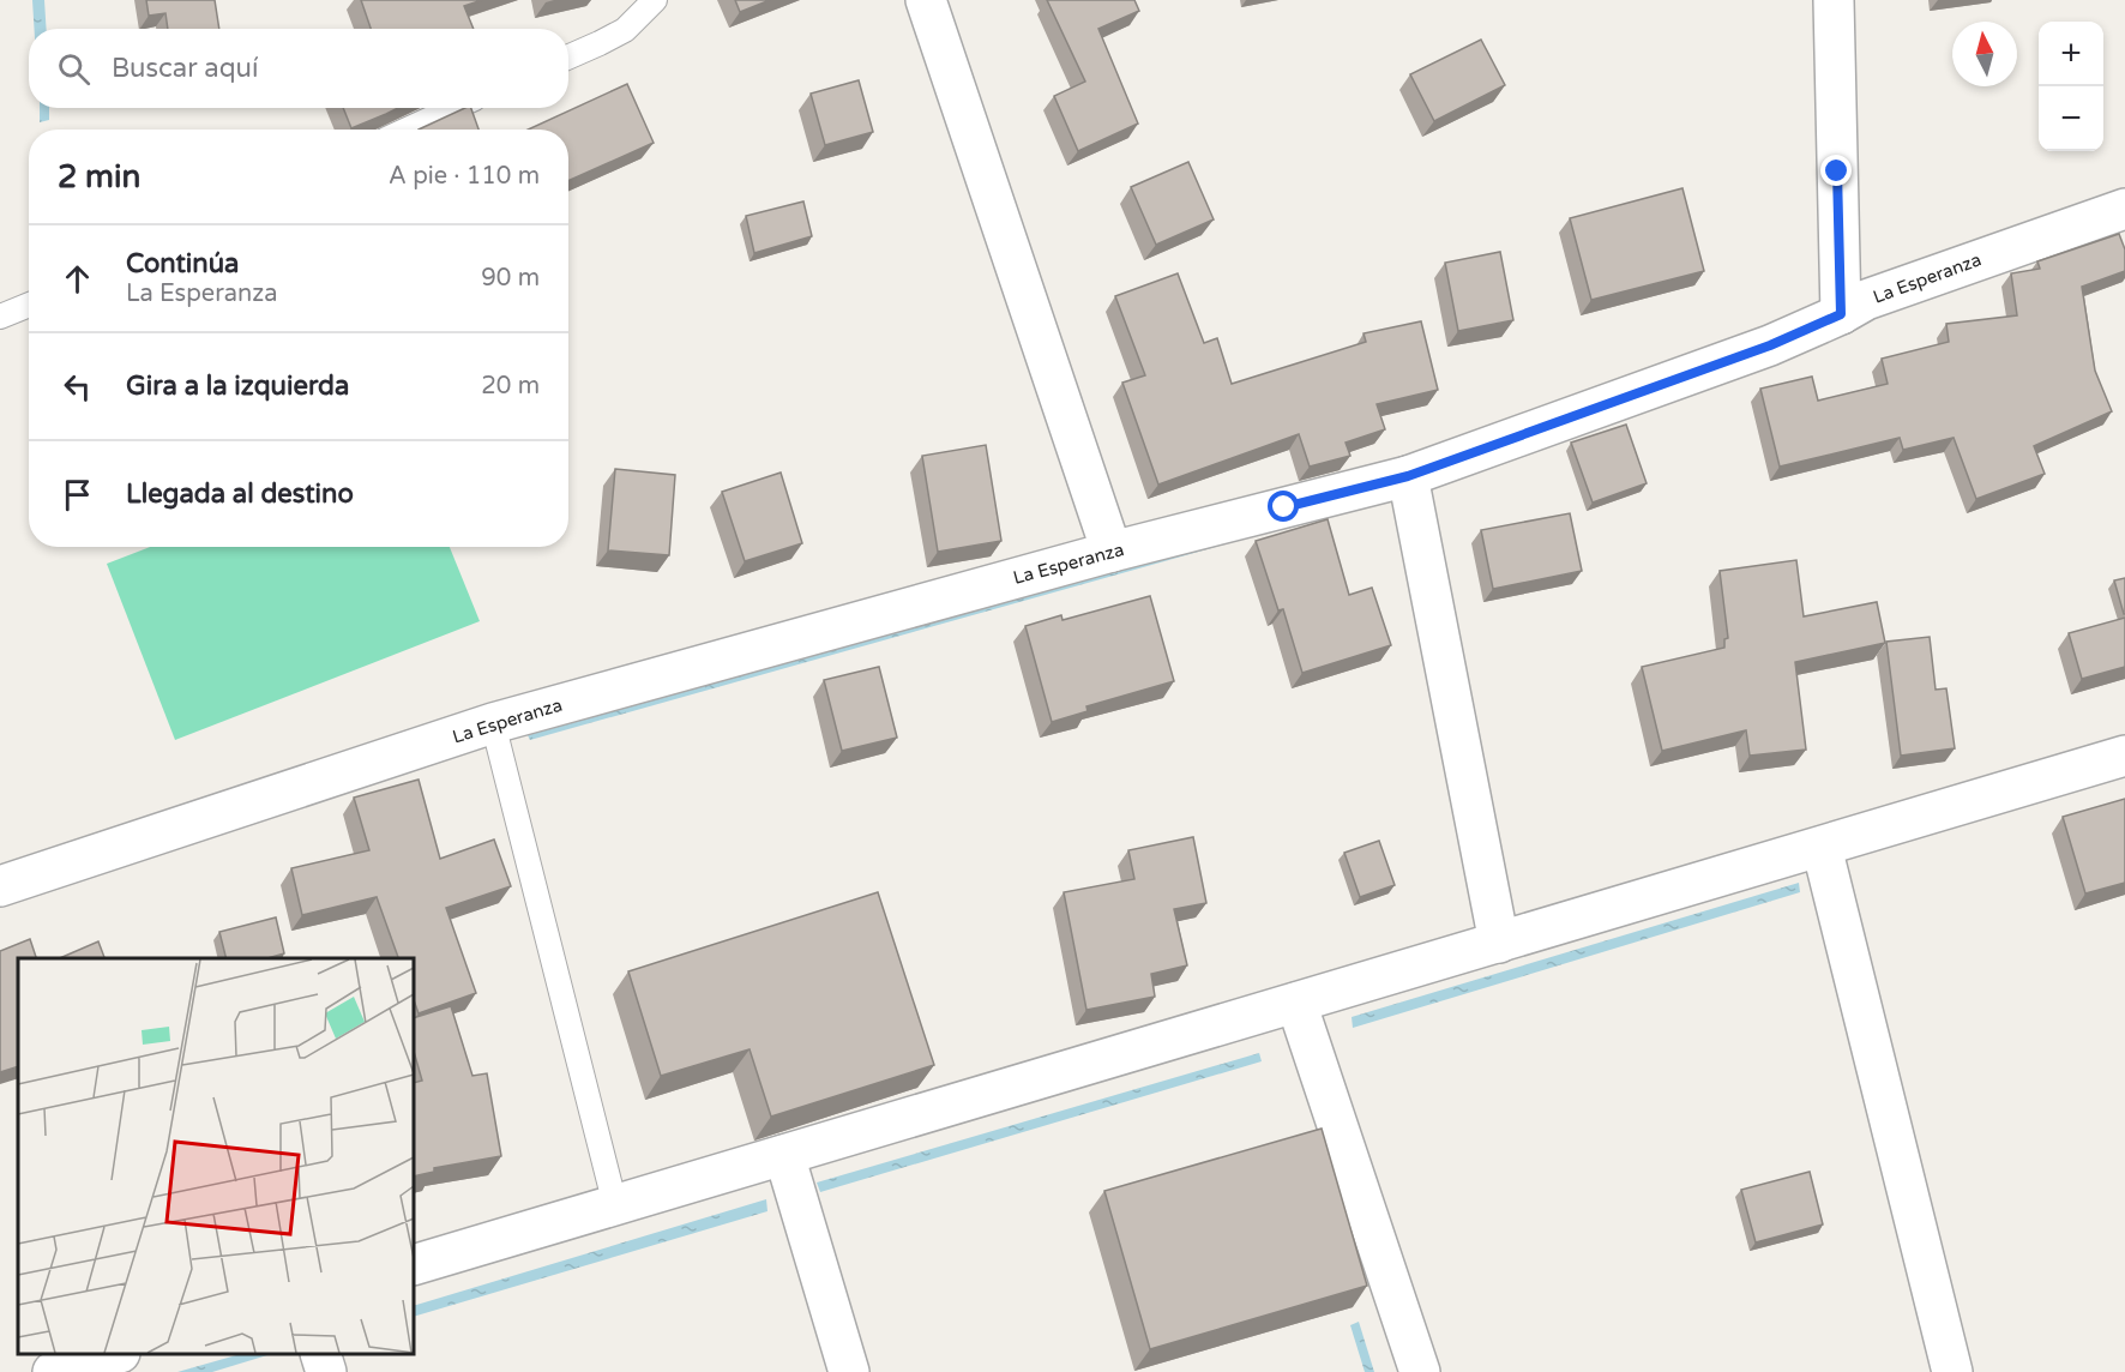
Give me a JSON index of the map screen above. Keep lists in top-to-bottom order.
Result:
{
  "streets": {
    "street": ["La Esperanza"]
  },
  "north": "top",
  "page": {
    "map_buttons": ["+", "−"],
    "search": "Buscar aquí",
    "heading": ["2 min", "A pie · 110 m"],
    "list": [
      ["Continúa", "La Esperanza", "90 m"],
      ["Gira a la izquierda", "20 m"],
      "Llegada al destino"
    ]
  }
}
